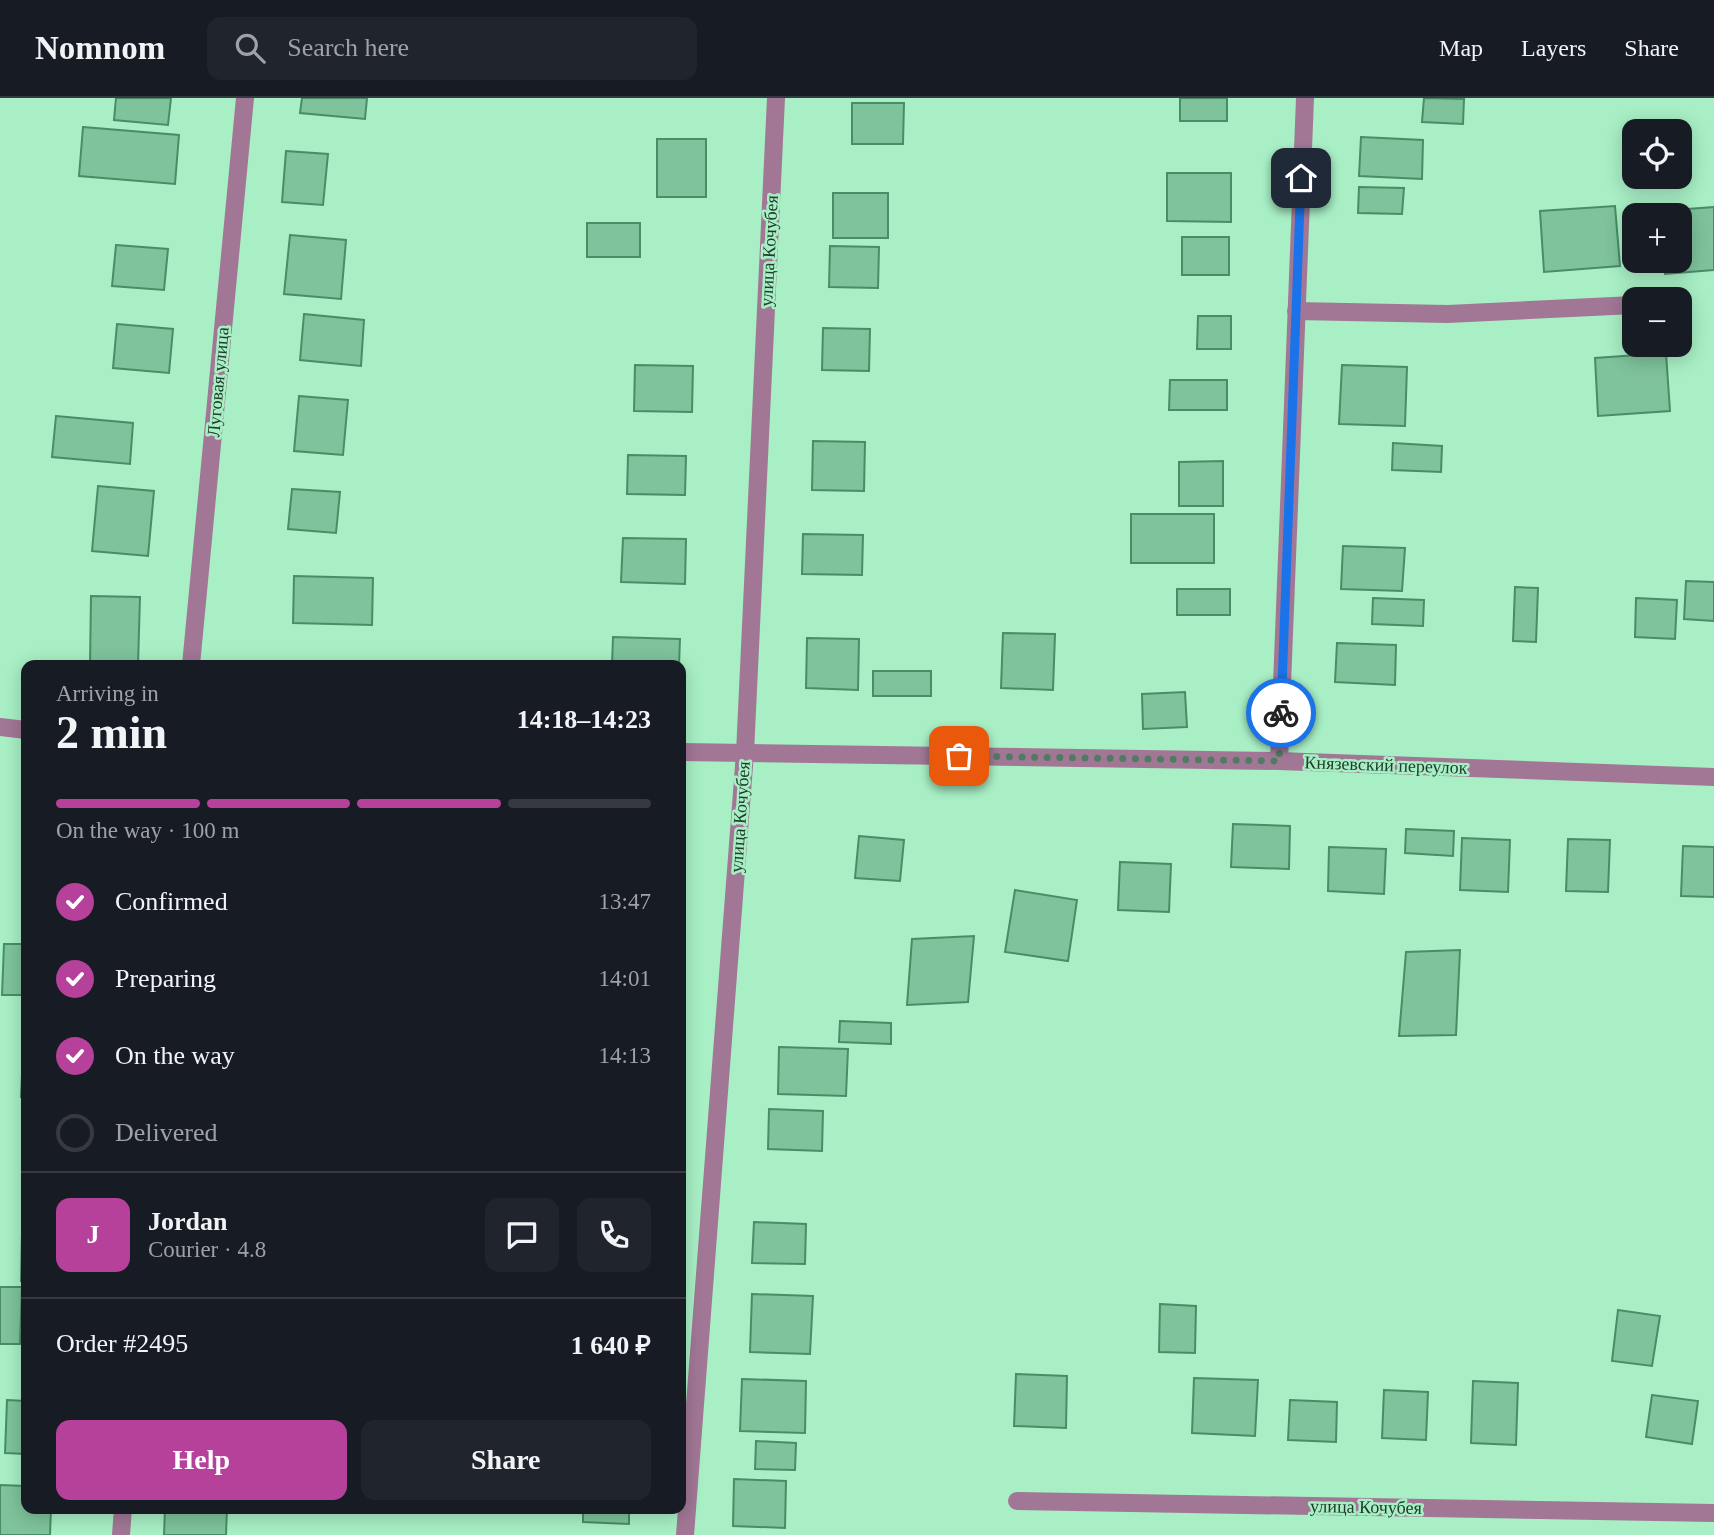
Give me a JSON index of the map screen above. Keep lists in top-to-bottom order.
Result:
{
  "streets": {
    "street": ["улица Кочубея", "Луговая улица", "Князевский переулок"]
  },
  "crossings": [
    ["улица Кочубея", "Князевский переулок"]
  ],
  "page": {
    "header": "Nomnom",
    "search": "Search here",
    "nav": ["Map", "Layers", "Share"],
    "map_buttons": ["+", "−"],
    "heading": ["2 min", "Arriving in", "14:18–14:23"],
    "panel": [
      "Jordan",
      "Courier · 4.8",
      "Order #2495",
      "1 640 ₽"
    ],
    "bar": "On the way · 100 m",
    "list": [
      ["Confirmed", "13:47"],
      ["Preparing", "14:01"],
      ["On the way", "14:13"],
      "Delivered"
    ],
    "round": "J",
    "buttons": ["Help", "Share"]
  }
}
